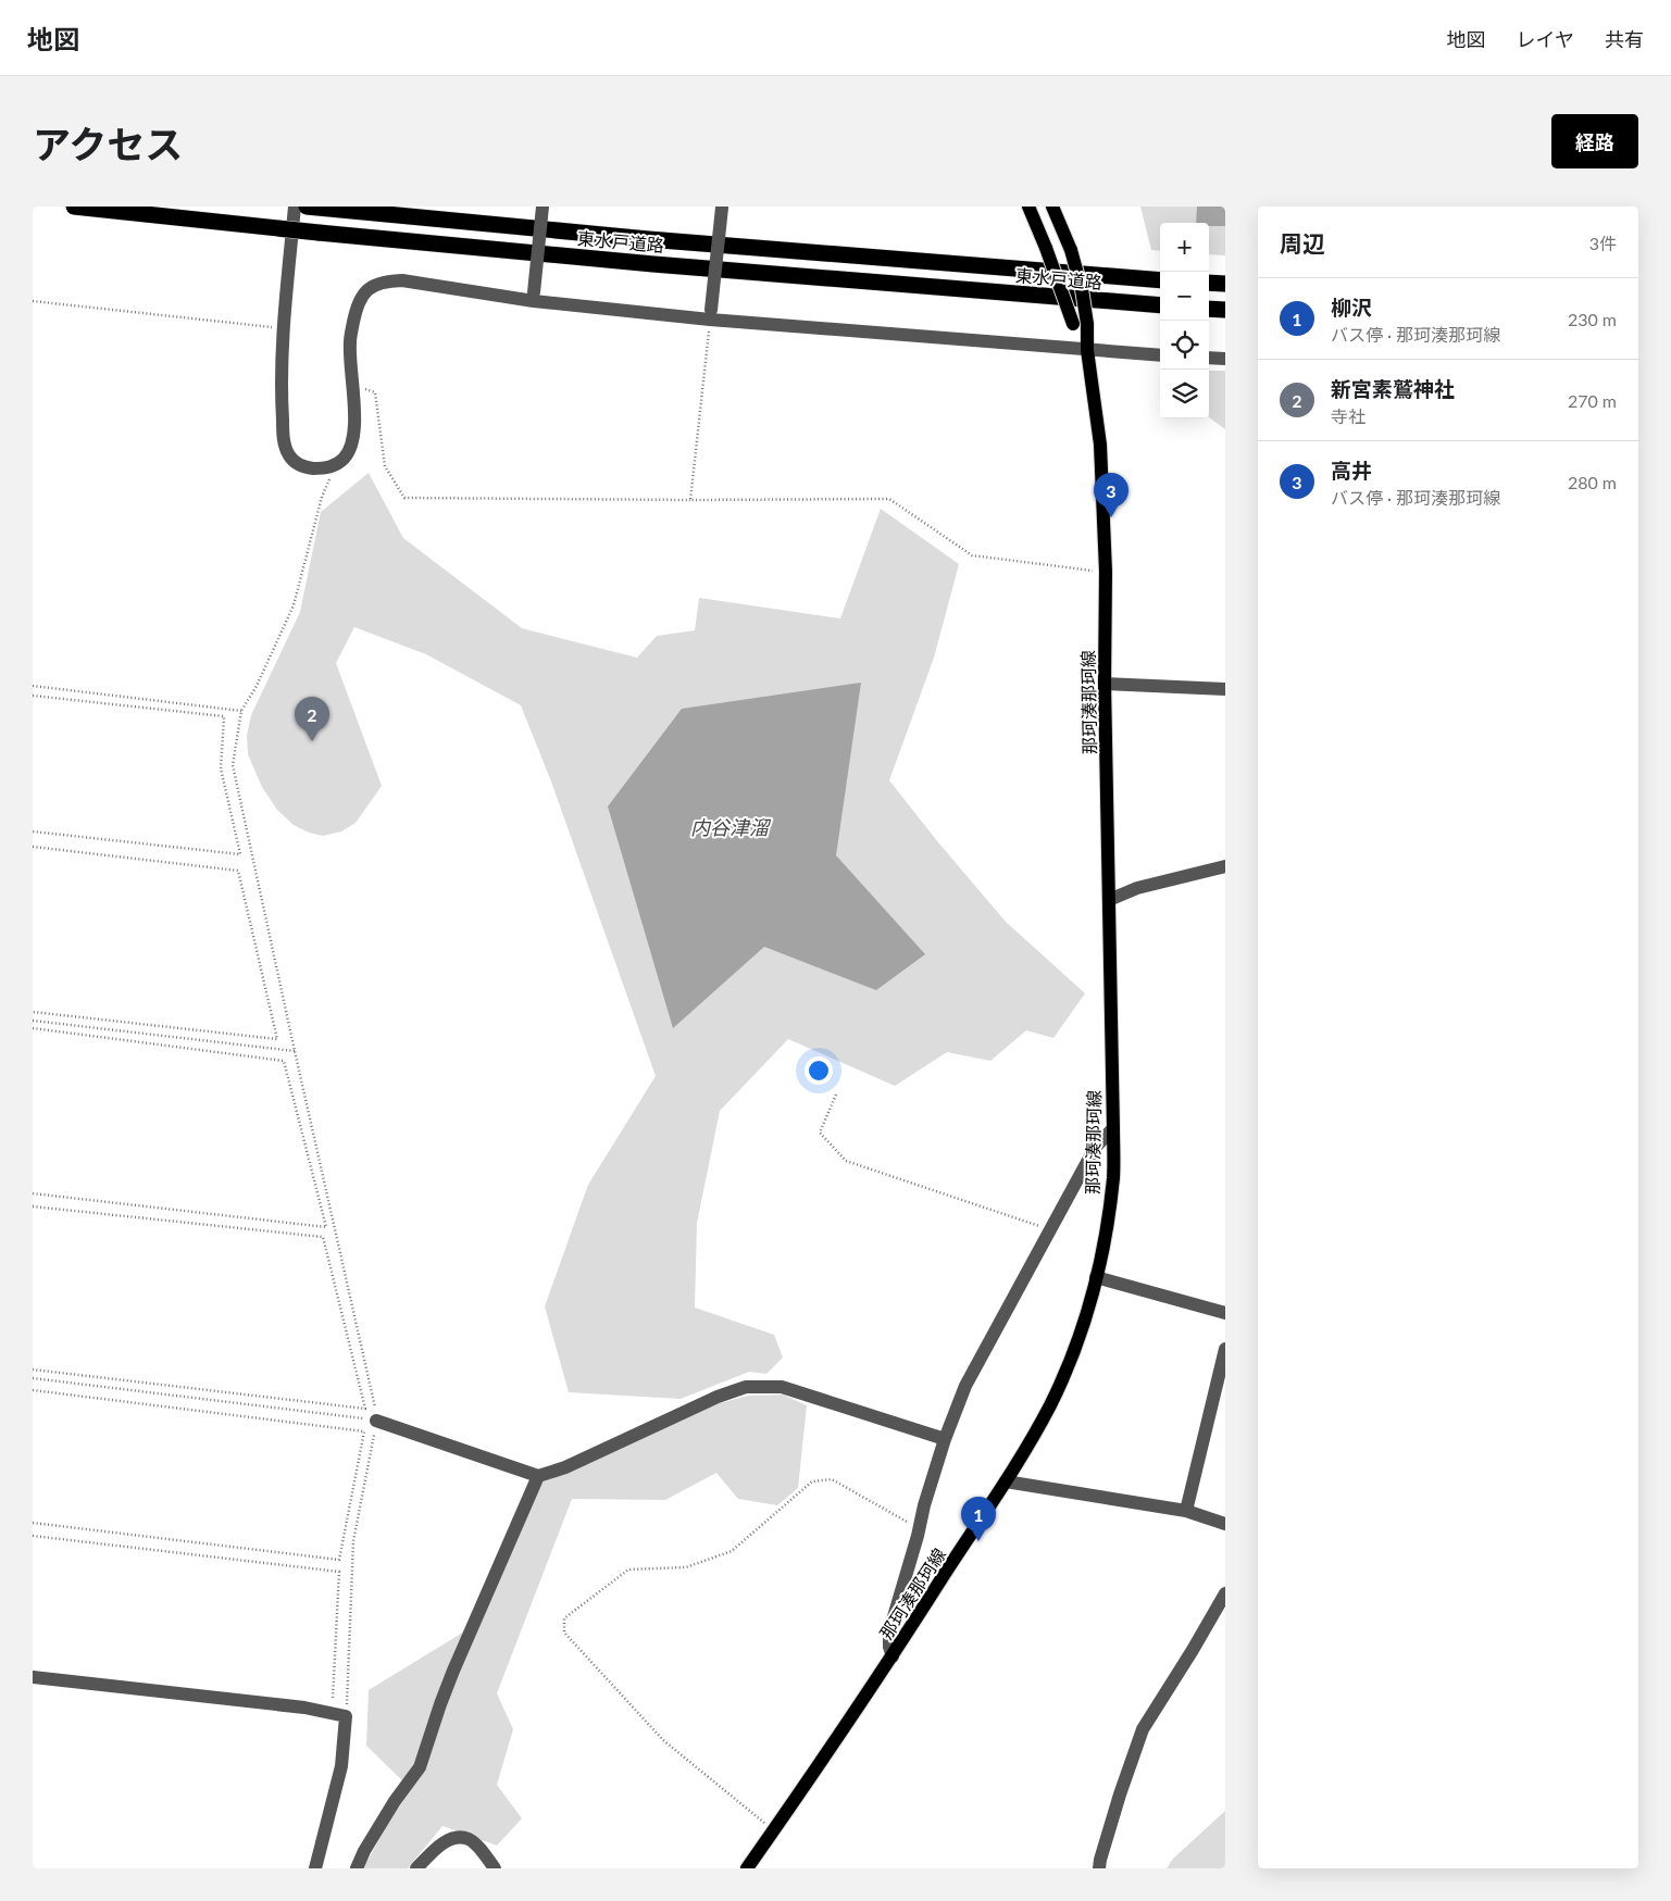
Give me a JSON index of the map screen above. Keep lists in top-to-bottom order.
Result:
{
  "streets": {
    "highway": ["東水戸道路"],
    "main road": ["那珂湊那珂線"]
  },
  "water": ["内谷津溜"],
  "page": {
    "header": "地図",
    "nav": ["地図", "レイヤ", "共有"],
    "title": "アクセス",
    "buttons": "経路",
    "heading": ["周辺", "3件"],
    "map_buttons": ["+", "−"],
    "list": [
      {
        "mark": "1",
        "name": "柳沢",
        "note": "バス停 · 那珂湊那珂線",
        "value": "230 m"
      },
      {
        "mark": "2",
        "name": "新宮素鷲神社",
        "note": "寺社",
        "value": "270 m"
      },
      {
        "mark": "3",
        "name": "高井",
        "note": "バス停 · 那珂湊那珂線",
        "value": "280 m"
      }
    ],
    "pins": ["3", "2", "1"]
  }
}
